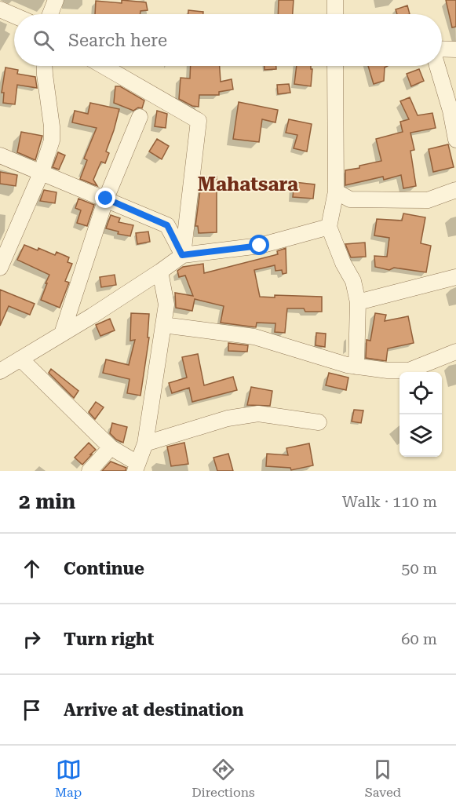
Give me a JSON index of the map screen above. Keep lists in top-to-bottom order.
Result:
{
  "districts": ["Mahatsara"],
  "page": {
    "search": "Search here",
    "heading": ["2 min", "Walk · 110 m"],
    "list": [
      ["Continue", "50 m"],
      ["Turn right", "60 m"],
      "Arrive at destination"
    ],
    "nav": ["Map", "Directions", "Saved"]
  }
}
